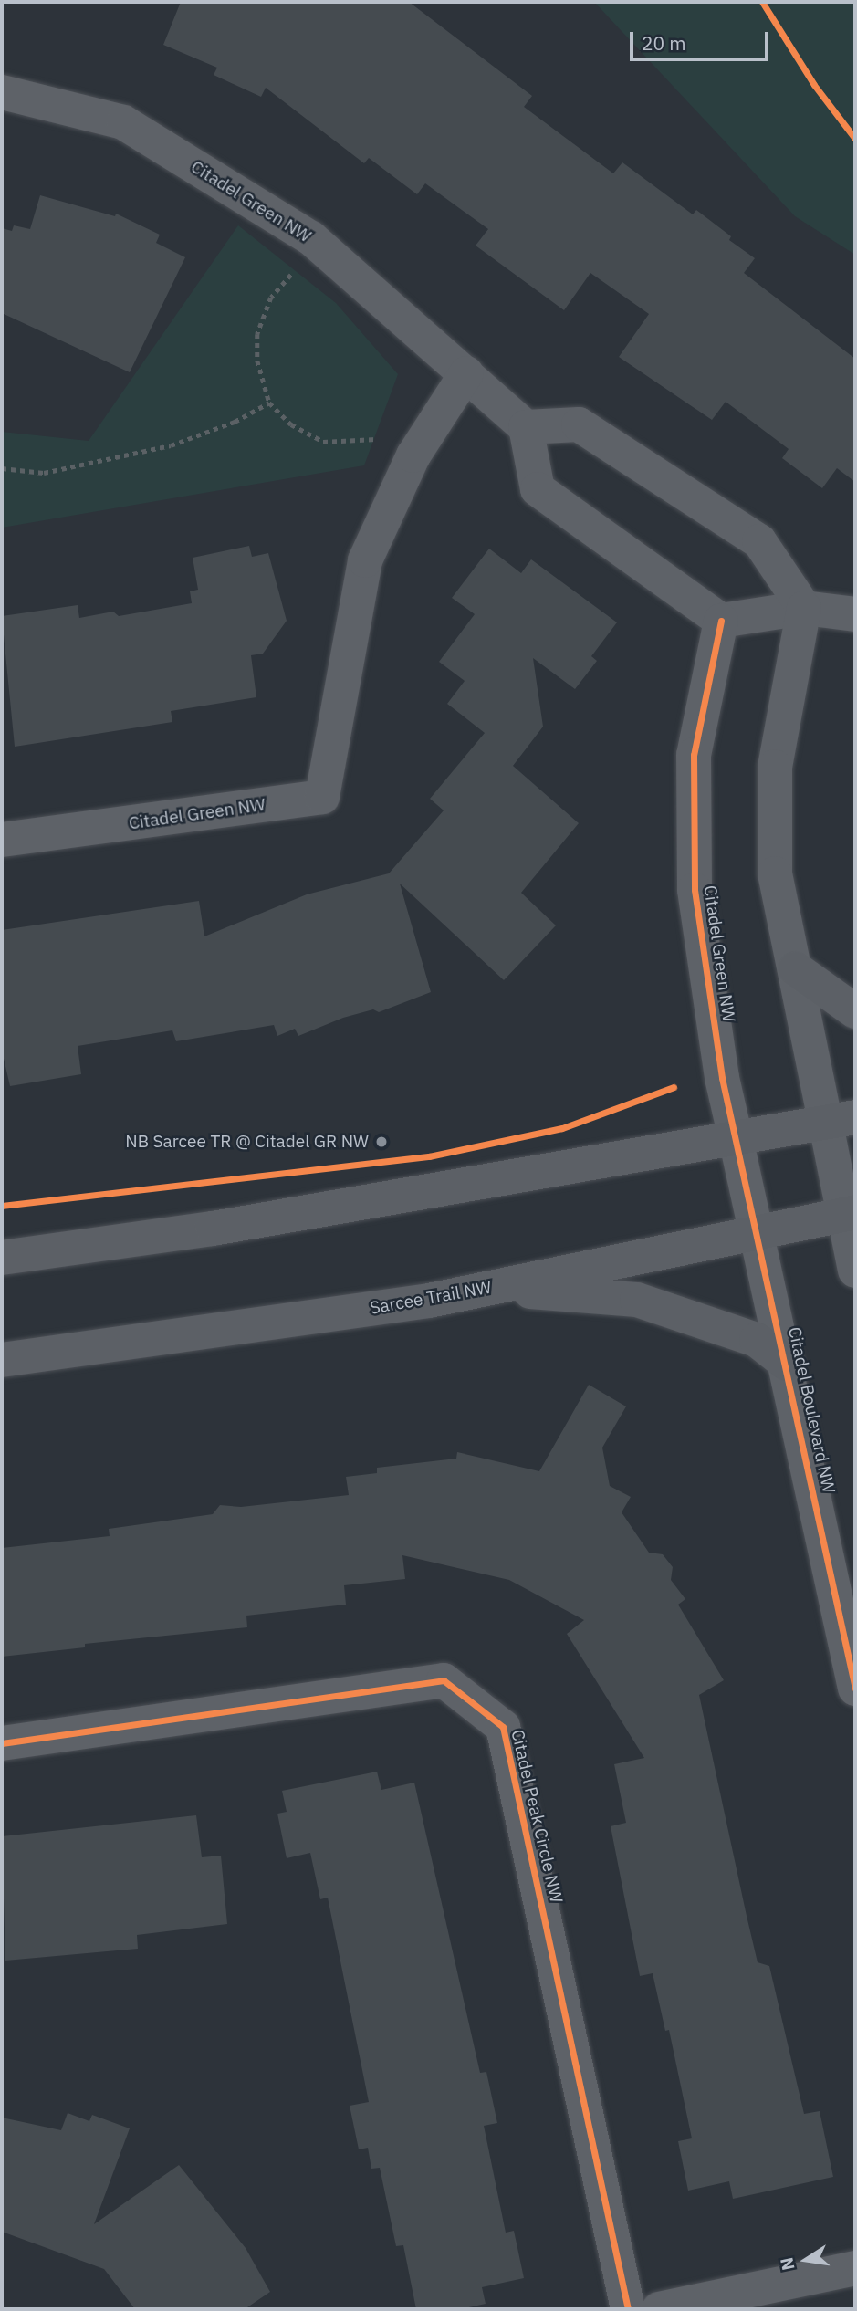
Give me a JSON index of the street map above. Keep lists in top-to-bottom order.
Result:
{
  "streets": {
    "main road": ["Sarcee Trail NW"],
    "street": ["Citadel Green NW", "Citadel Boulevard NW", "Citadel Peak Circle NW"]
  },
  "crossings": [
    ["Citadel Green NW", "Citadel Boulevard NW"],
    ["Sarcee Trail NW", "Citadel Boulevard NW"]
  ],
  "places": ["NB Sarcee TR @ Citadel GR NW"],
  "scale_bar": "20 m",
  "north": "left"
}
